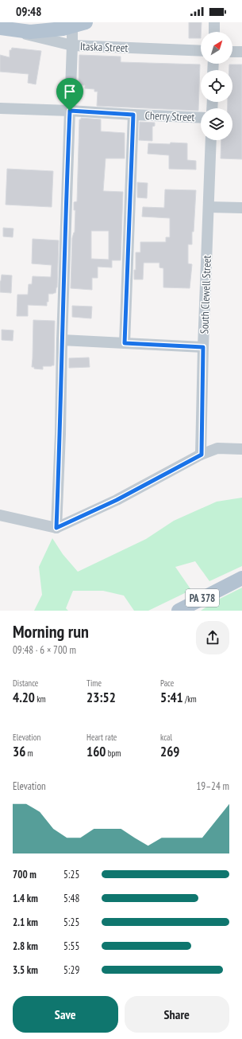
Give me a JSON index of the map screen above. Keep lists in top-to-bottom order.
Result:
{
  "streets": {
    "main road": ["PA 378"],
    "street": ["Itaska Street", "Cherry Street", "South Clewell Street"]
  },
  "north": "top right",
  "page": {
    "status": "09:48",
    "heading": ["Morning run", "09:48 · 6 × 700 m"],
    "stats": [
      ["Distance", "4.20 km"],
      ["Time", "23:52"],
      ["Pace", "5:41 /km"],
      ["Elevation", "36 m"],
      ["Heart rate", "160 bpm"],
      ["kcal", "269"]
    ],
    "chart": ["Elevation", "19–24 m"],
    "list": [
      {
        "name": "700 m",
        "note": "5:25"
      },
      {
        "name": "1.4 km",
        "note": "5:48"
      },
      {
        "name": "2.1 km",
        "note": "5:25"
      },
      {
        "name": "2.8 km",
        "note": "5:55"
      },
      {
        "name": "3.5 km",
        "note": "5:29"
      }
    ],
    "buttons": ["Save", "Share"]
  }
}
